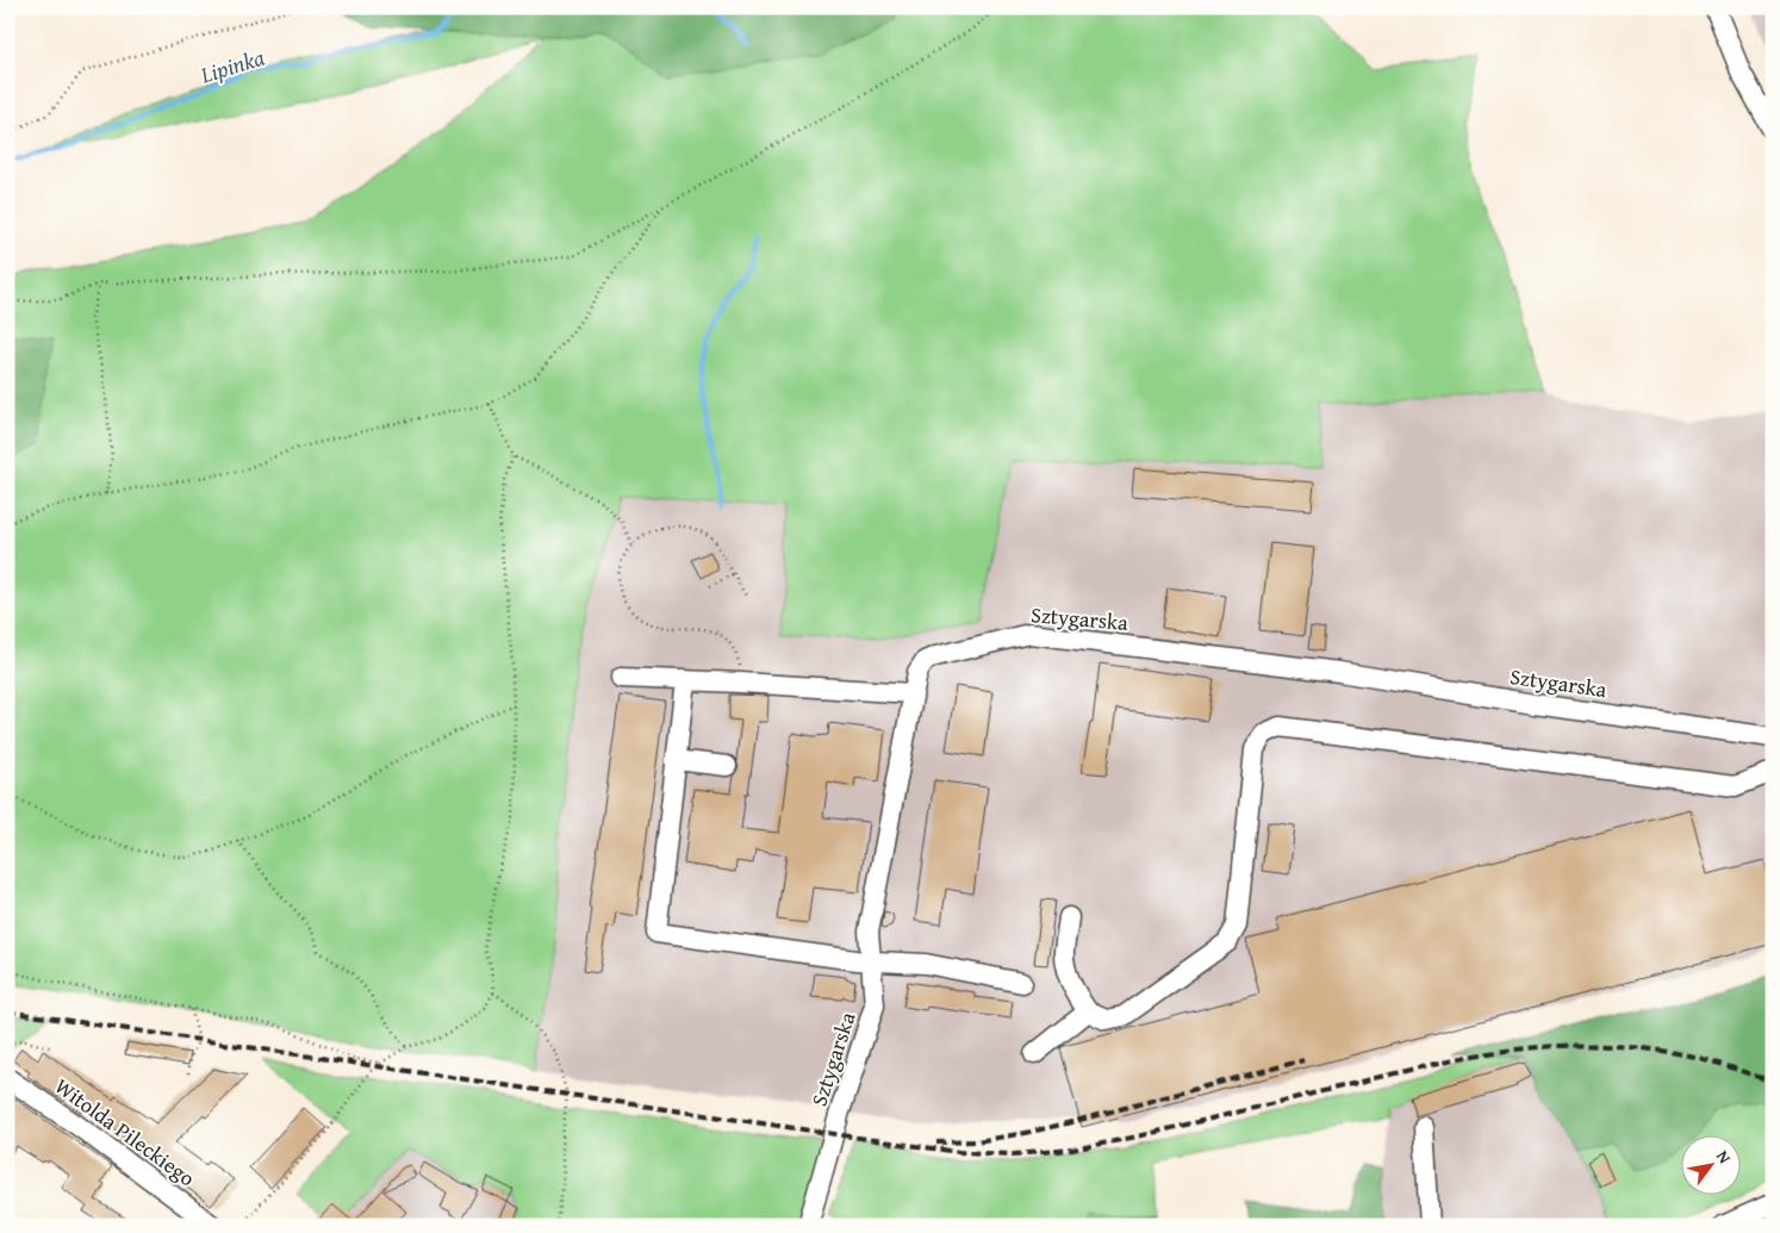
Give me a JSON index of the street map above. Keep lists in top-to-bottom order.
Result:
{
  "streets": {
    "street": ["Sztygarska", "Witolda Pileckiego"]
  },
  "water": ["Lipinka"],
  "north": "top right"
}
